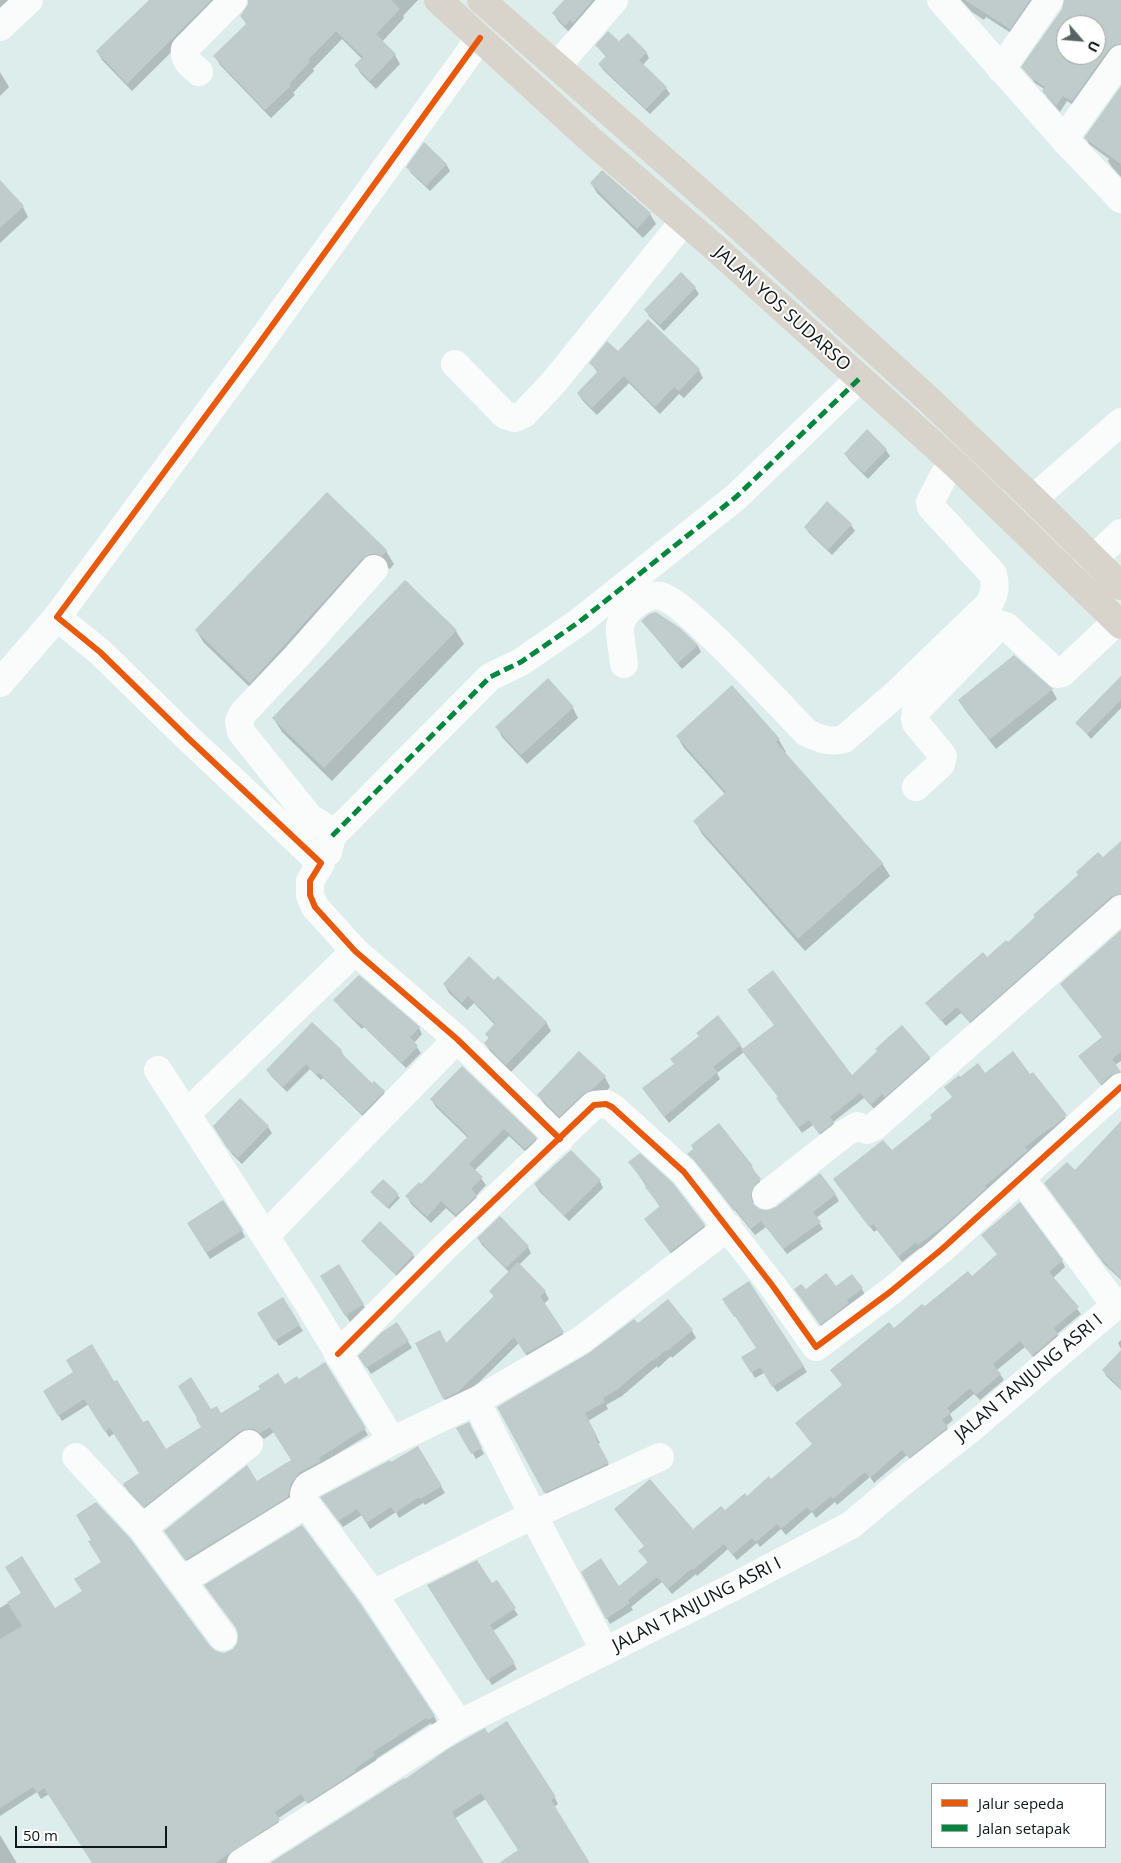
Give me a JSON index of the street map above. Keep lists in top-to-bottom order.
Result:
{
  "streets": {
    "highway": ["JALAN YOS SUDARSO"],
    "street": ["JALAN TANJUNG ASRI I"]
  },
  "legend": ["Jalur sepeda", "Jalan setapak"],
  "scale_bar": "50 m",
  "north": "bottom right"
}
